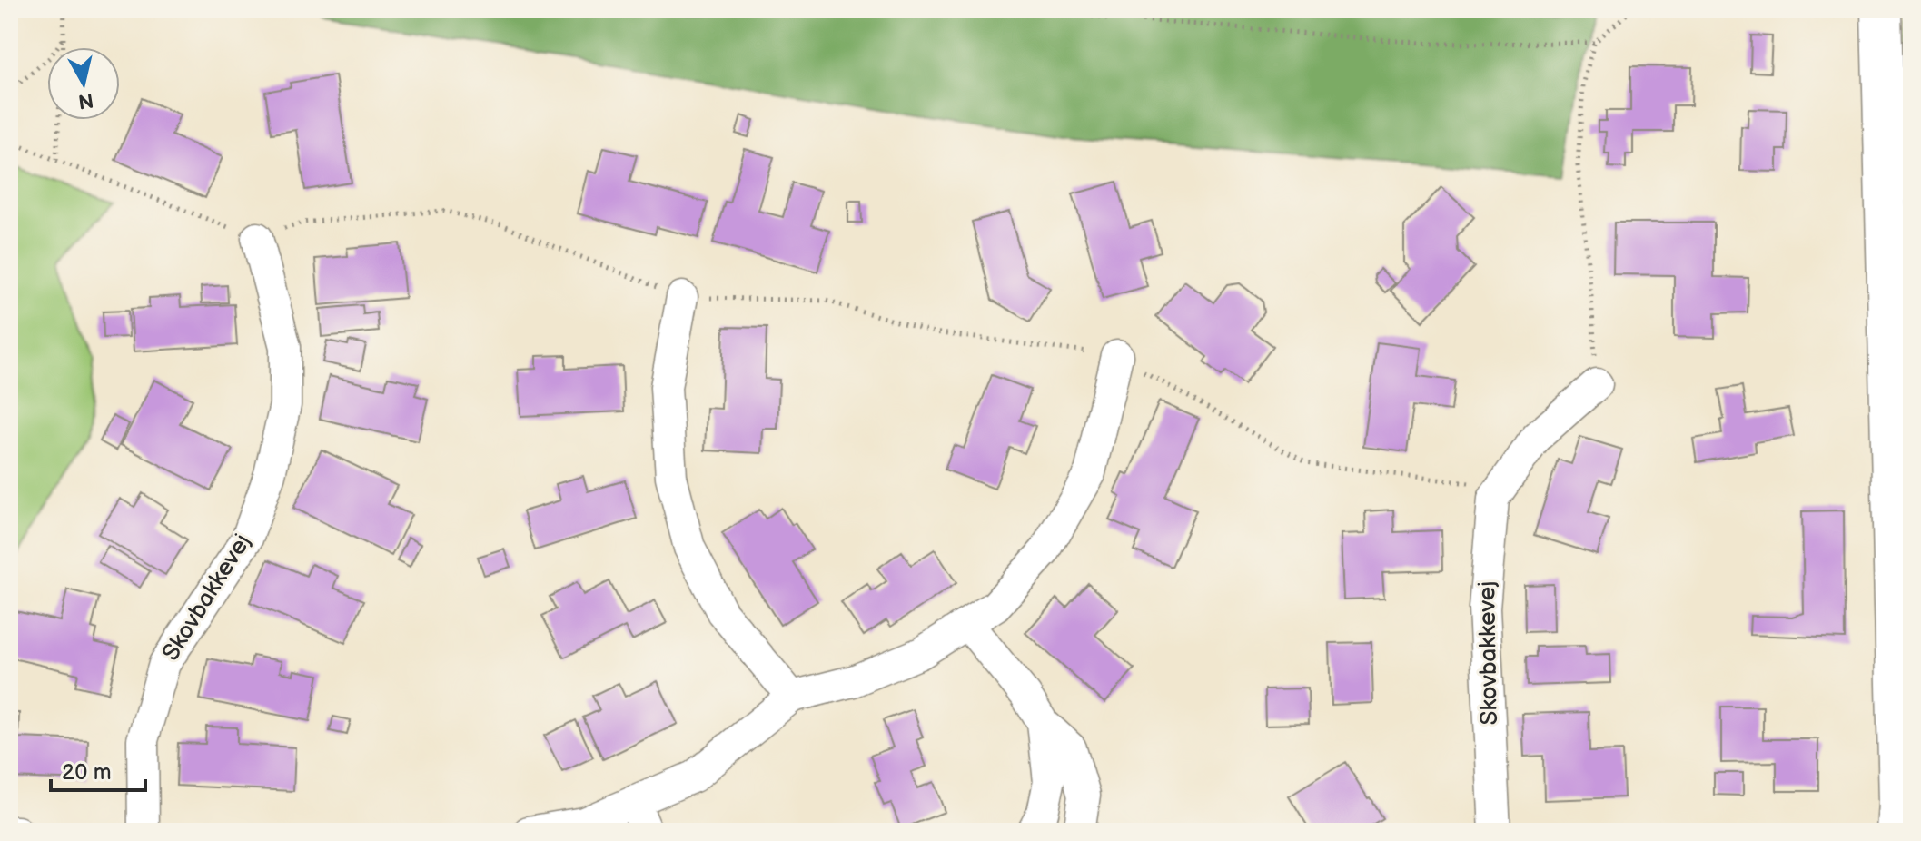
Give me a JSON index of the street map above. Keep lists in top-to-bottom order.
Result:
{
  "streets": {
    "street": ["Skovbakkevej"]
  },
  "scale_bar": "20 m",
  "north": "bottom"
}
